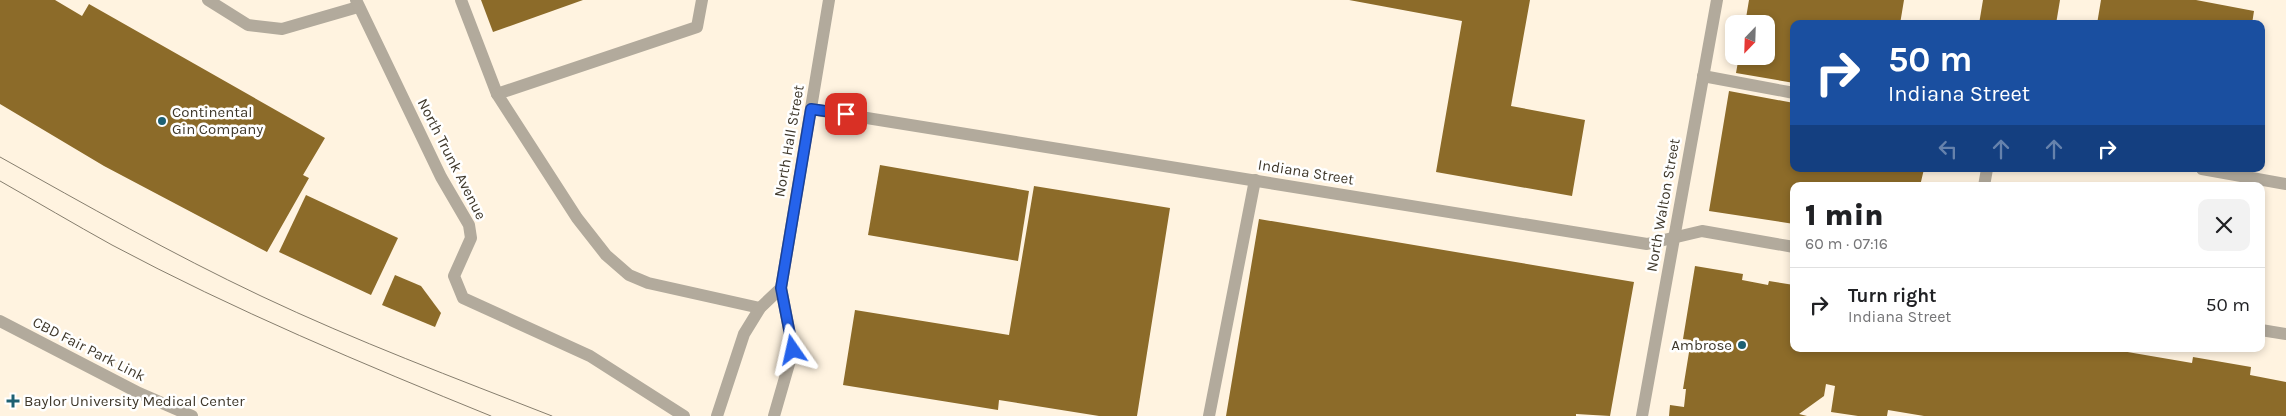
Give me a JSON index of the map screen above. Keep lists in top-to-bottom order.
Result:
{
  "streets": {
    "street": [
      "North Hall Street",
      "North Trunk Avenue",
      "Indiana Street",
      "North Walton Street",
      "CBD Fair Park Link"
    ]
  },
  "crossings": [
    ["North Hall Street", "Indiana Street"],
    ["Indiana Street", "North Walton Street"]
  ],
  "places": {
    "other": ["Continental Gin Company", "Ambrose"],
    "health": ["Baylor University Medical Center"]
  },
  "north": "bottom left",
  "page": {
    "turn": ["50 m", "Indiana Street"],
    "heading": ["1 min", "60 m · 07:16"],
    "list": [
      {
        "name": "Turn right",
        "note": "Indiana Street",
        "value": "50 m"
      }
    ]
  }
}
